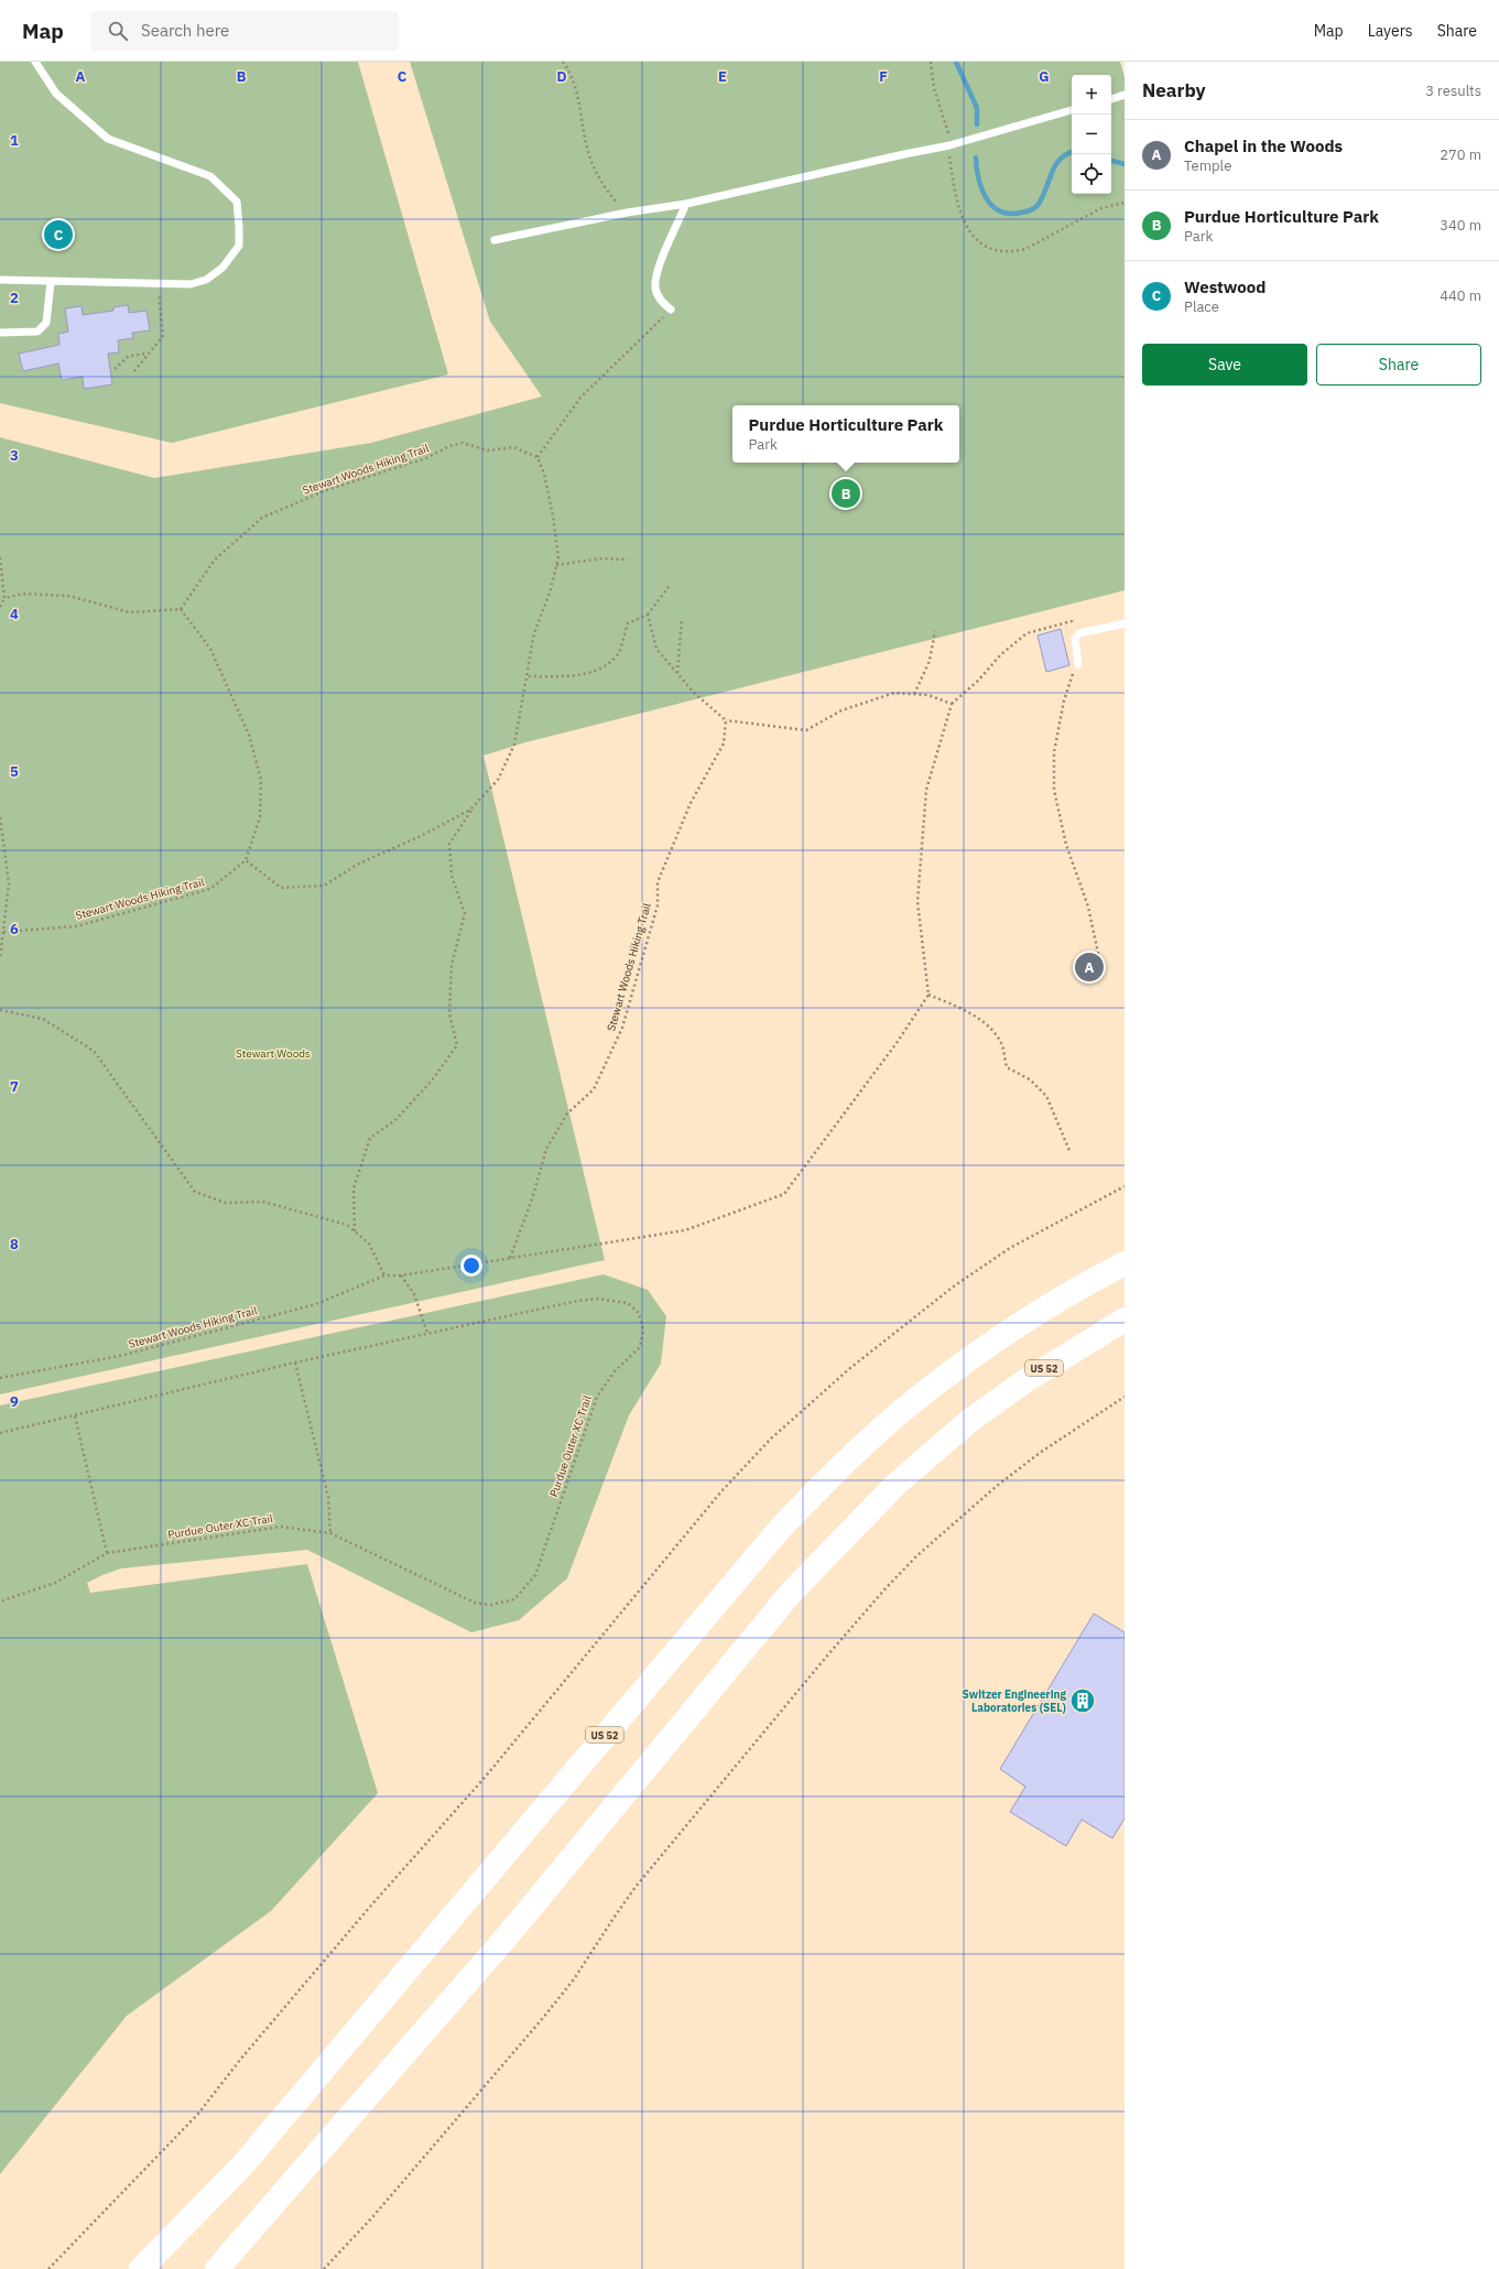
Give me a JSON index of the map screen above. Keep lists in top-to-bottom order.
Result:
{
  "streets": {
    "main road": ["US 52"],
    "path": ["Stewart Woods Hiking Trail", "Purdue Outer XC Trail"]
  },
  "parks": ["Stewart Woods"],
  "places": {
    "building": ["Switzer Engineering Laboratories (SEL)"]
  },
  "page": {
    "header": "Map",
    "search": "Search here",
    "nav": ["Map", "Layers", "Share"],
    "heading": ["Nearby", "3 results"],
    "map_buttons": ["+", "−"],
    "list": [
      {
        "mark": "A",
        "name": "Chapel in the Woods",
        "note": "Temple",
        "value": "270 m"
      },
      {
        "mark": "B",
        "name": "Purdue Horticulture Park",
        "note": "Park",
        "value": "340 m"
      },
      {
        "mark": "C",
        "name": "Westwood",
        "note": "Place",
        "value": "440 m"
      }
    ],
    "pins": ["C", "B", "A"],
    "buttons": ["Save", "Share"],
    "popup": ["Purdue Horticulture Park", "Park"]
  },
  "grid": {
    "columns": [
      "A",
      "B",
      "C",
      "D",
      "E",
      "F",
      "G"
    ],
    "rows": [
      "1",
      "2",
      "3",
      "4",
      "5",
      "6",
      "7",
      "8",
      "9"
    ]
  }
}
